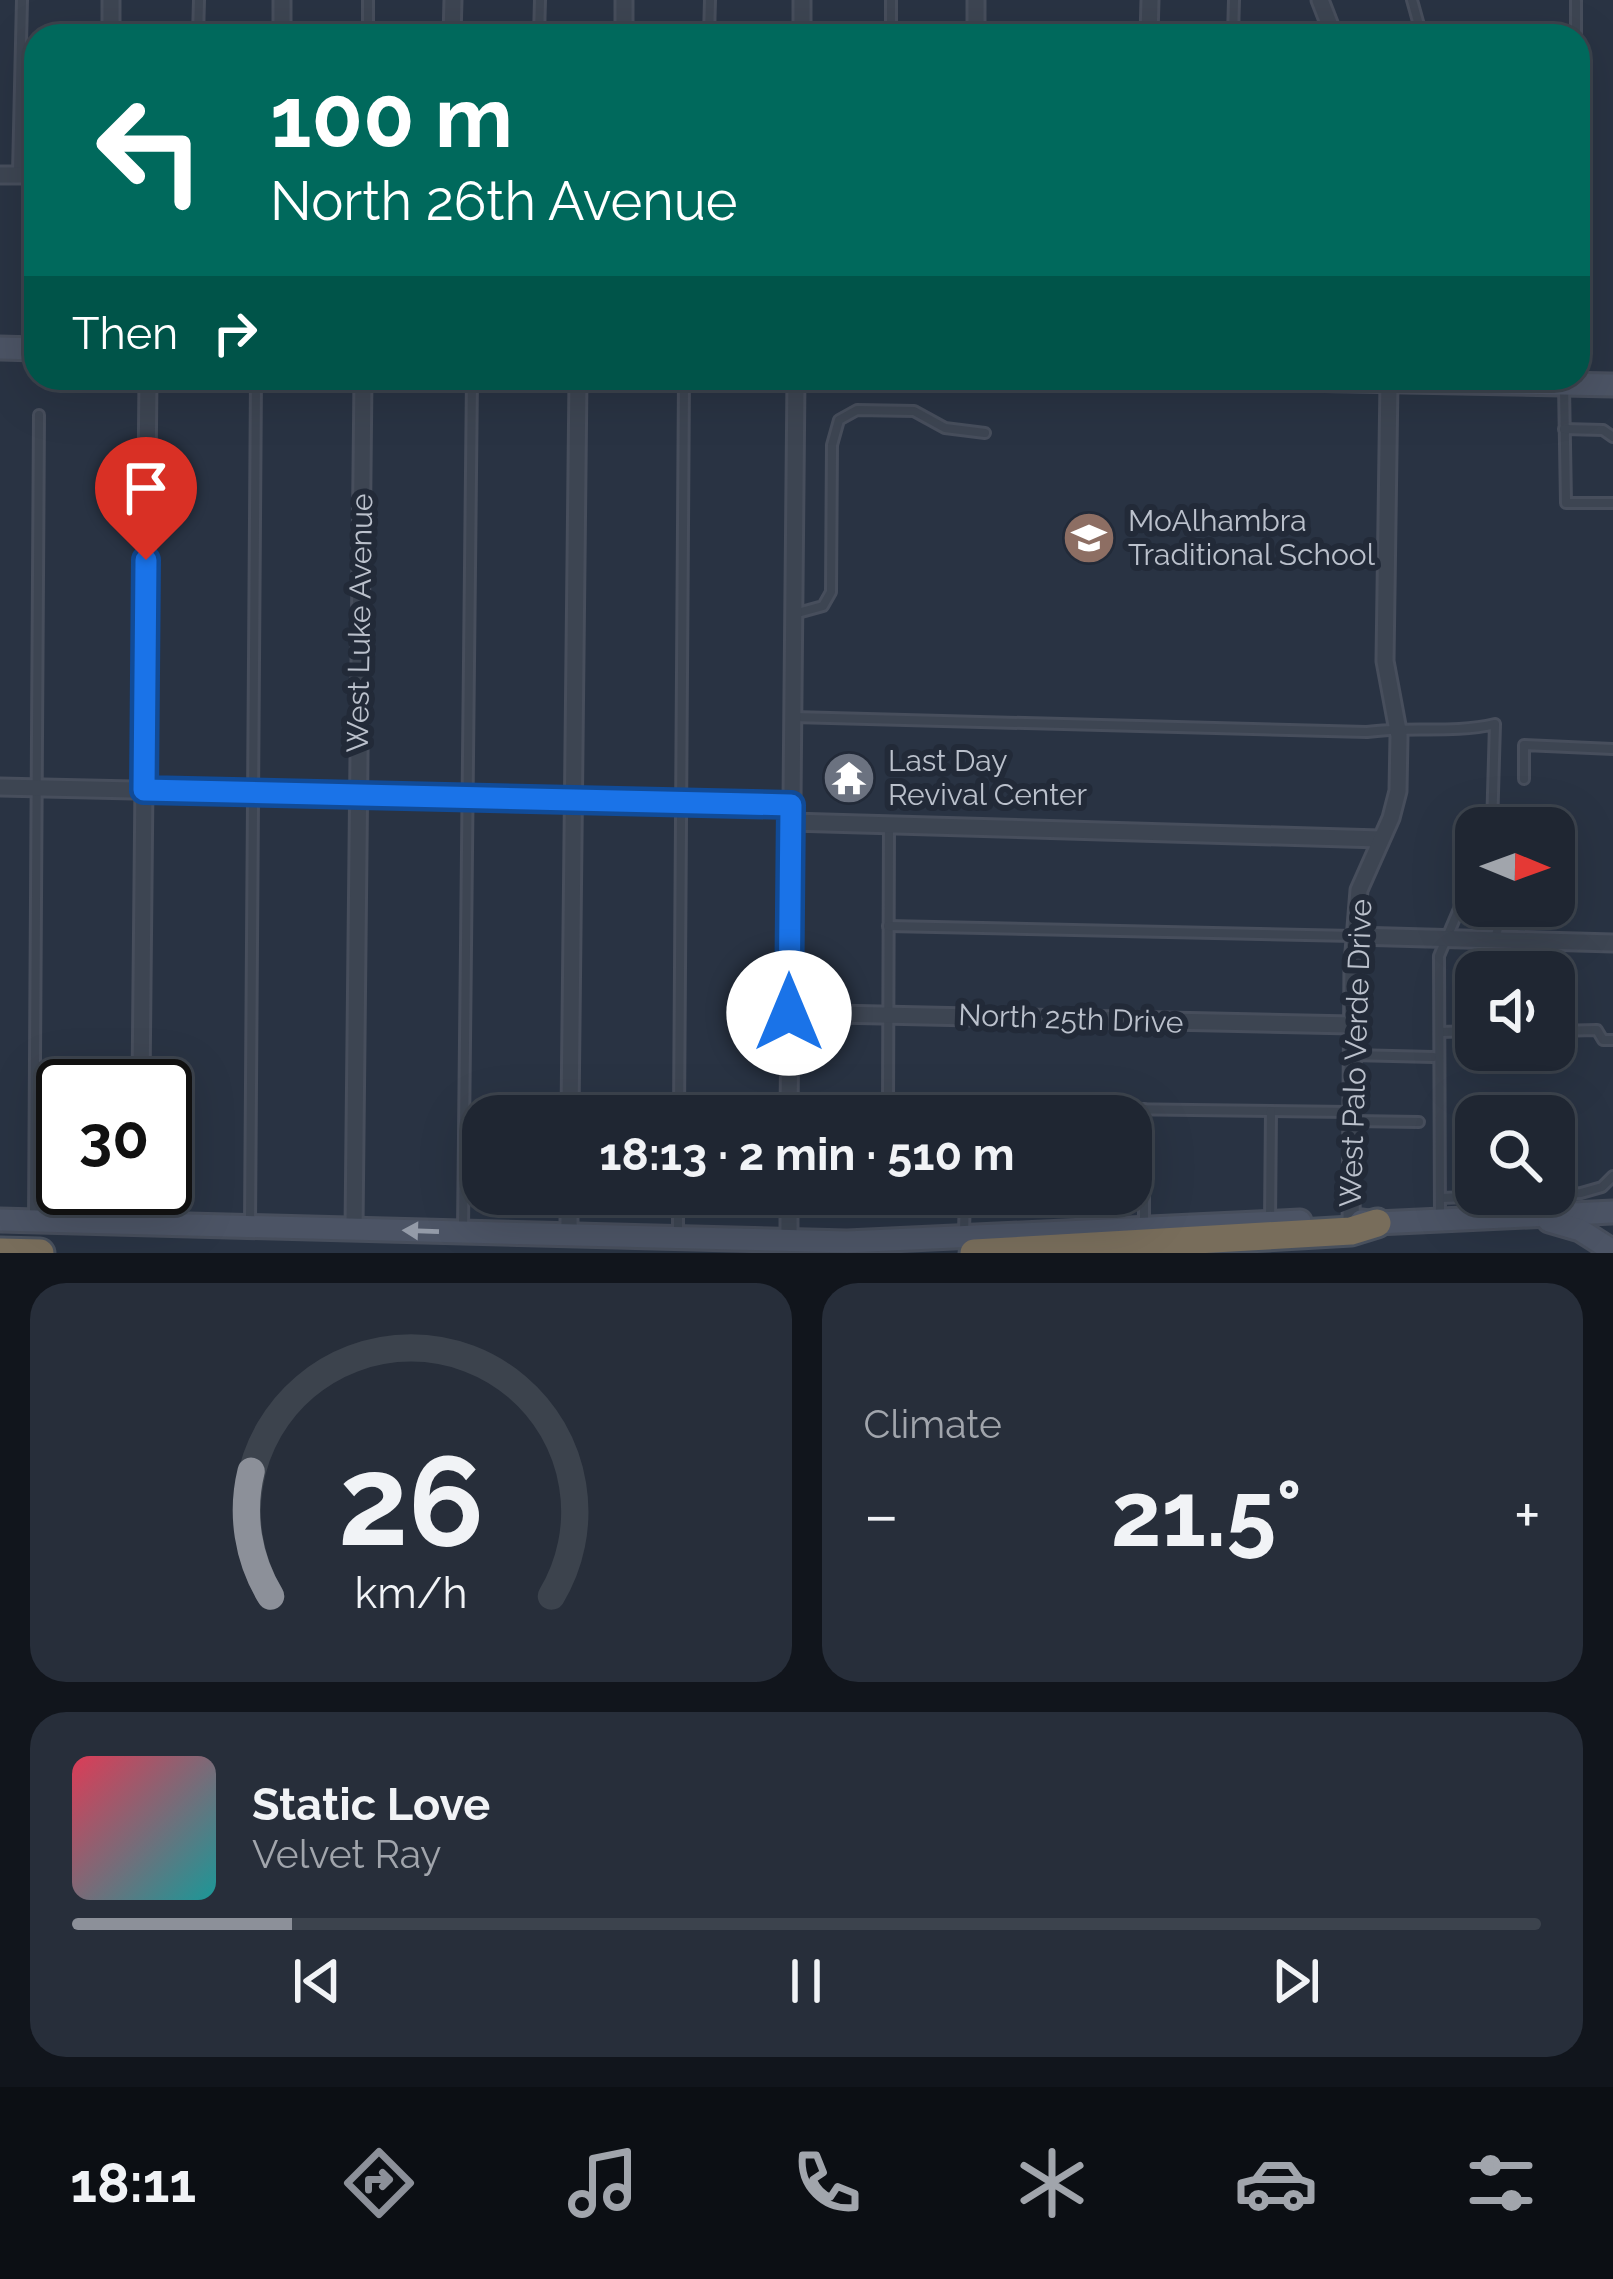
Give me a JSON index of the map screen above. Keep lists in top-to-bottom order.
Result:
{
  "streets": {
    "street": ["West Luke Avenue", "North 25th Drive", "West Palo Verde Drive"]
  },
  "crossings": [
    ["North 25th Drive", "West Palo Verde Drive"]
  ],
  "places": {
    "school or university": ["MoAlhambra Traditional School"],
    "temple": ["Last Day Revival Center"]
  },
  "north": "right",
  "page": {
    "turn": ["100 m", "North 26th Avenue"],
    "then": "Then",
    "limit": "30",
    "trip": "18:13 · 2 min · 510 m",
    "tile": "Climate",
    "heat": ["−", "21.5°", "+"],
    "song": ["Static Love", "Velvet Ray"],
    "tabs": "18:11",
    "gauge": ["26", "km/h"]
  }
}
